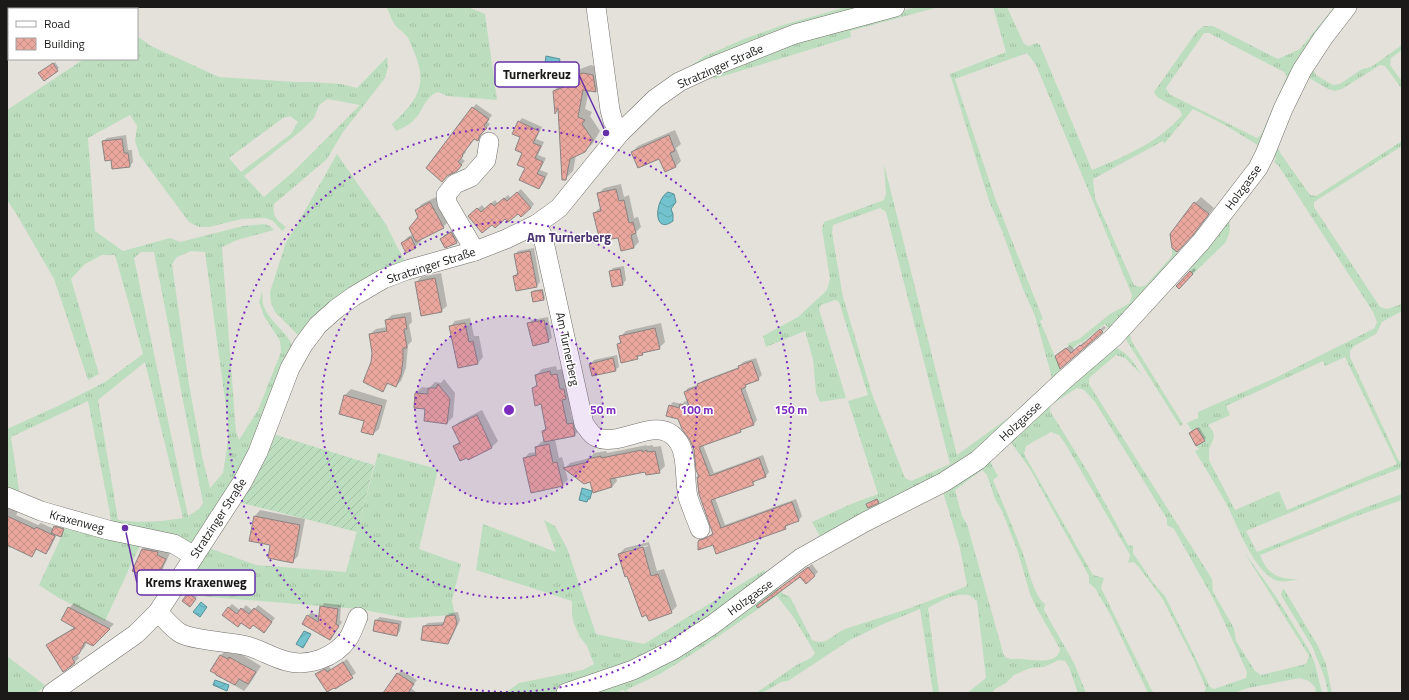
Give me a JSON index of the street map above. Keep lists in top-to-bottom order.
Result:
{
  "streets": {
    "street": [
      "Stratzinger Straße",
      "Holzgasse",
      "Am Turnerberg",
      "Kraxenweg"
    ]
  },
  "crossings": [
    ["Stratzinger Straße", "Am Turnerberg"],
    ["Stratzinger Straße", "Kraxenweg"]
  ],
  "districts": ["Am Turnerberg"],
  "places": ["Turnerkreuz", "Krems Kraxenweg"],
  "legend": ["Road", "Building"],
  "rings": ["50 m", "100 m", "150 m"]
}
